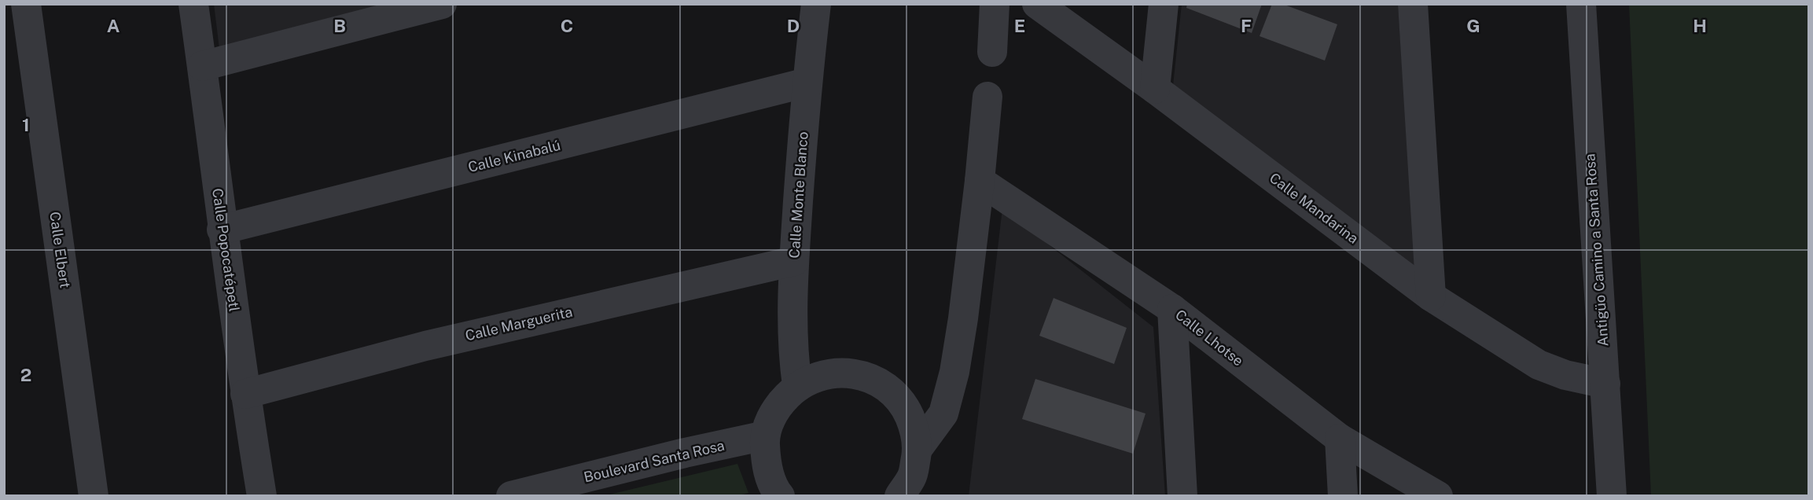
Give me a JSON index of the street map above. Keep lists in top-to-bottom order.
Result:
{
  "streets": {
    "street": [
      "Calle Kinabalú",
      "Calle Monte Blanco",
      "Calle Mandarina",
      "Calle Elbert",
      "Calle Popocatépetl",
      "Antigüo Camino a Santa Rosa",
      "Calle Marguerita",
      "Calle Lhotse",
      "Boulevard Santa Rosa"
    ]
  },
  "crossings": [
    ["Calle Kinabalú", "Calle Monte Blanco"],
    ["Calle Kinabalú", "Calle Popocatépetl"],
    ["Calle Monte Blanco", "Calle Marguerita"],
    ["Calle Mandarina", "Antigüo Camino a Santa Rosa"],
    ["Calle Popocatépetl", "Calle Marguerita"]
  ],
  "grid": {
    "columns": [
      "A",
      "B",
      "C",
      "D",
      "E",
      "F",
      "G",
      "H"
    ],
    "rows": ["1", "2"]
  }
}
